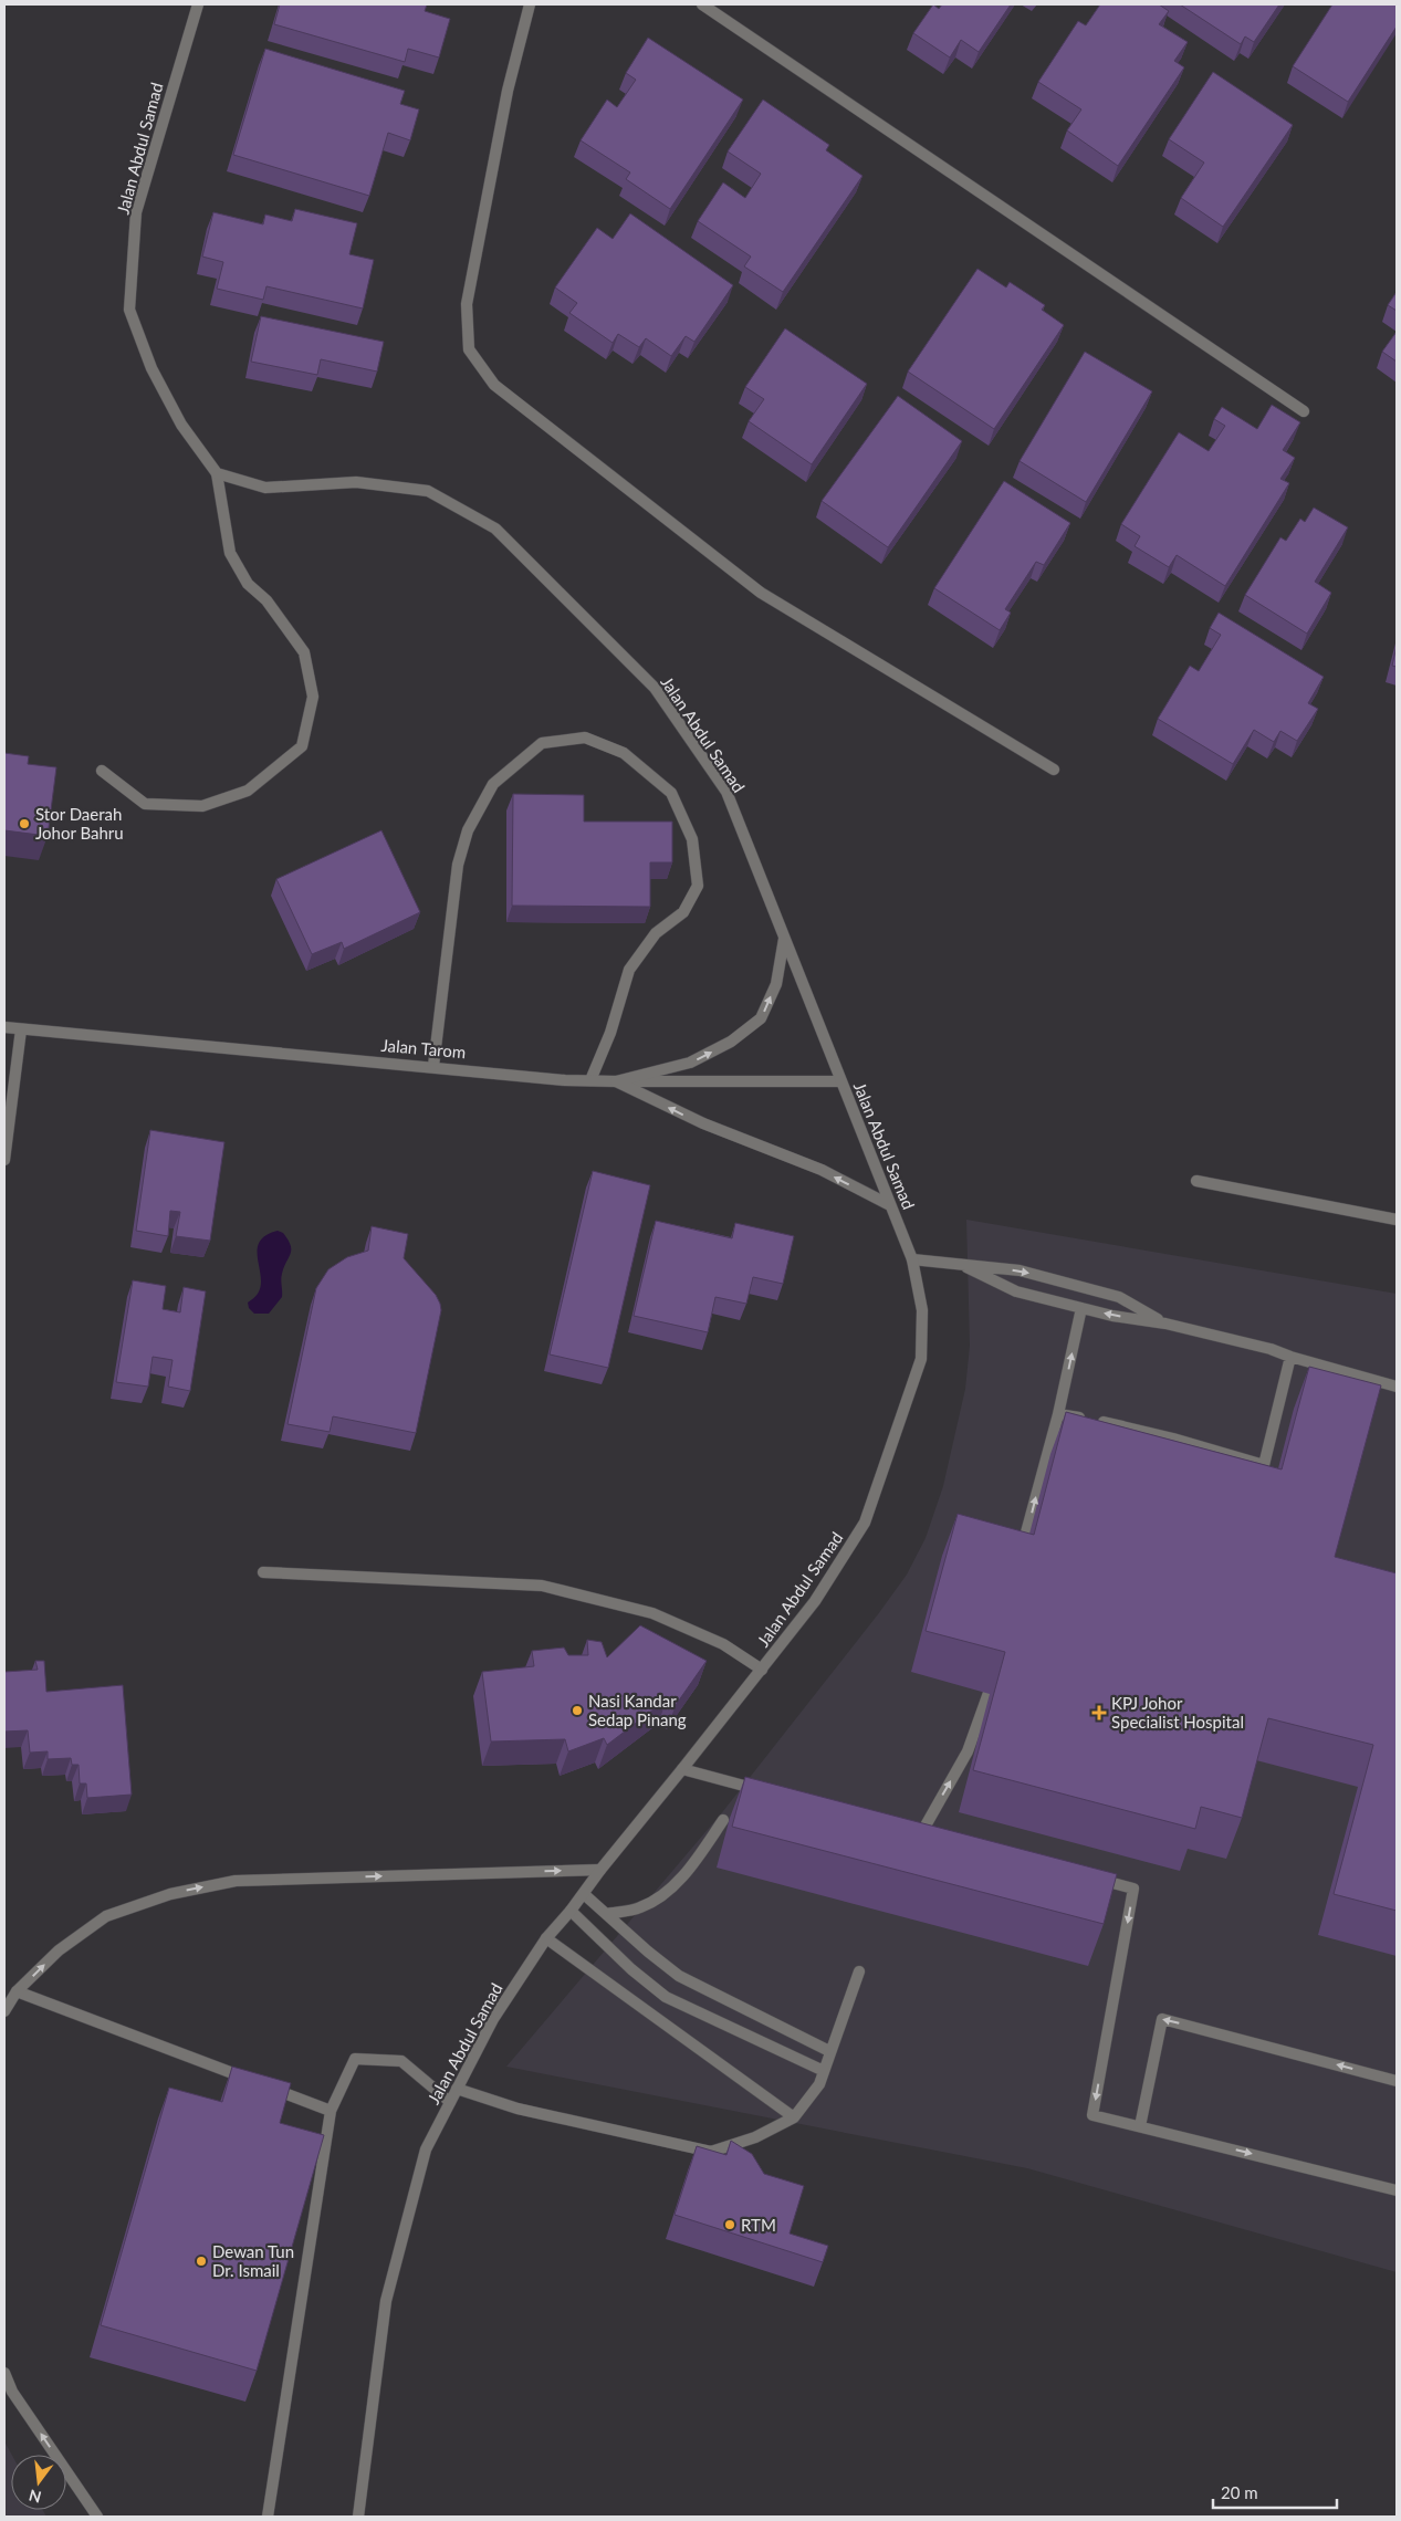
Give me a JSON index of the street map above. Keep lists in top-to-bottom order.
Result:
{
  "streets": {
    "street": ["Jalan Abdul Samad", "Jalan Tarom"]
  },
  "crossings": [
    ["Jalan Abdul Samad", "Jalan Tarom"]
  ],
  "places": {
    "other": [
      "Stor Daerah Johor Bahru",
      "Nasi Kandar Sedap Pinang",
      "RTM",
      "Dewan Tun Dr. Ismail"
    ],
    "health": ["KPJ Johor Specialist Hospital"]
  },
  "scale_bar": "20 m",
  "north": "bottom"
}
